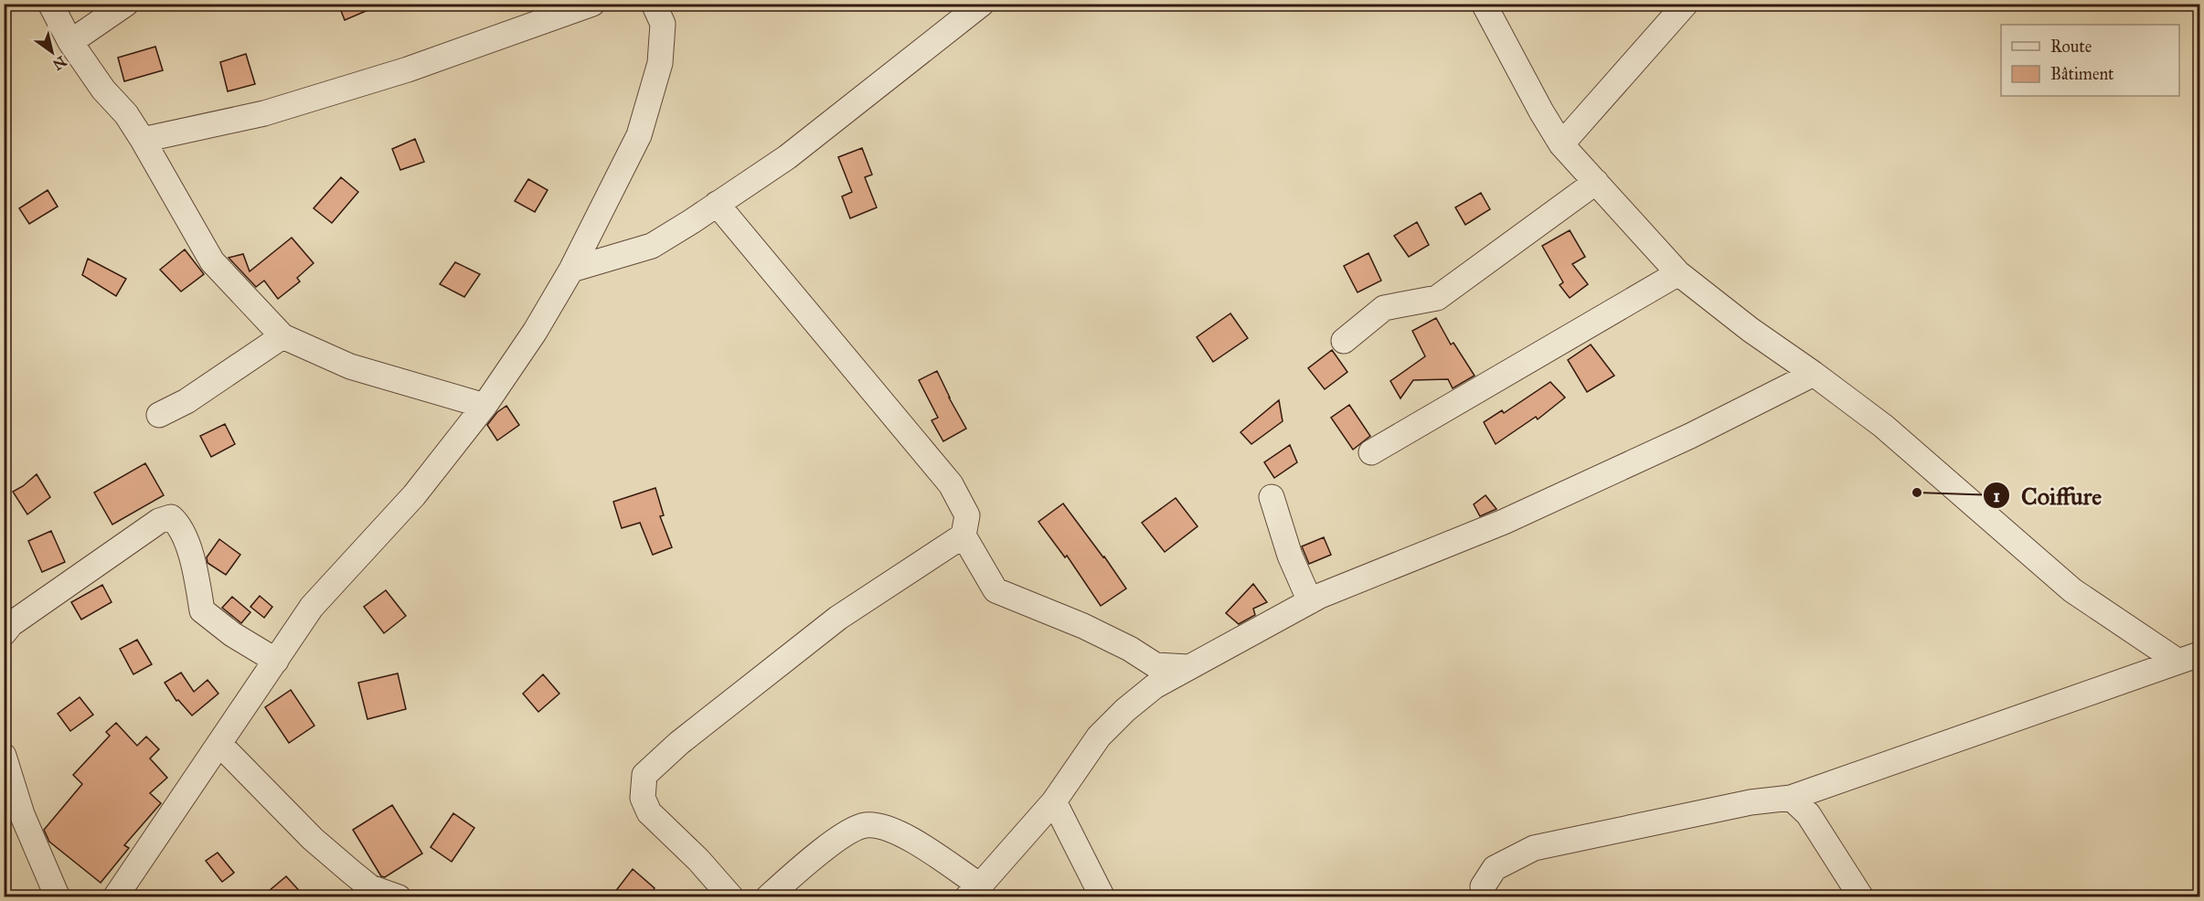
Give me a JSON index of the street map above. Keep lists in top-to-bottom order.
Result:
{
  "places": ["Coiffure"],
  "legend": ["Route", "Bâtiment"],
  "north": "bottom right"
}
